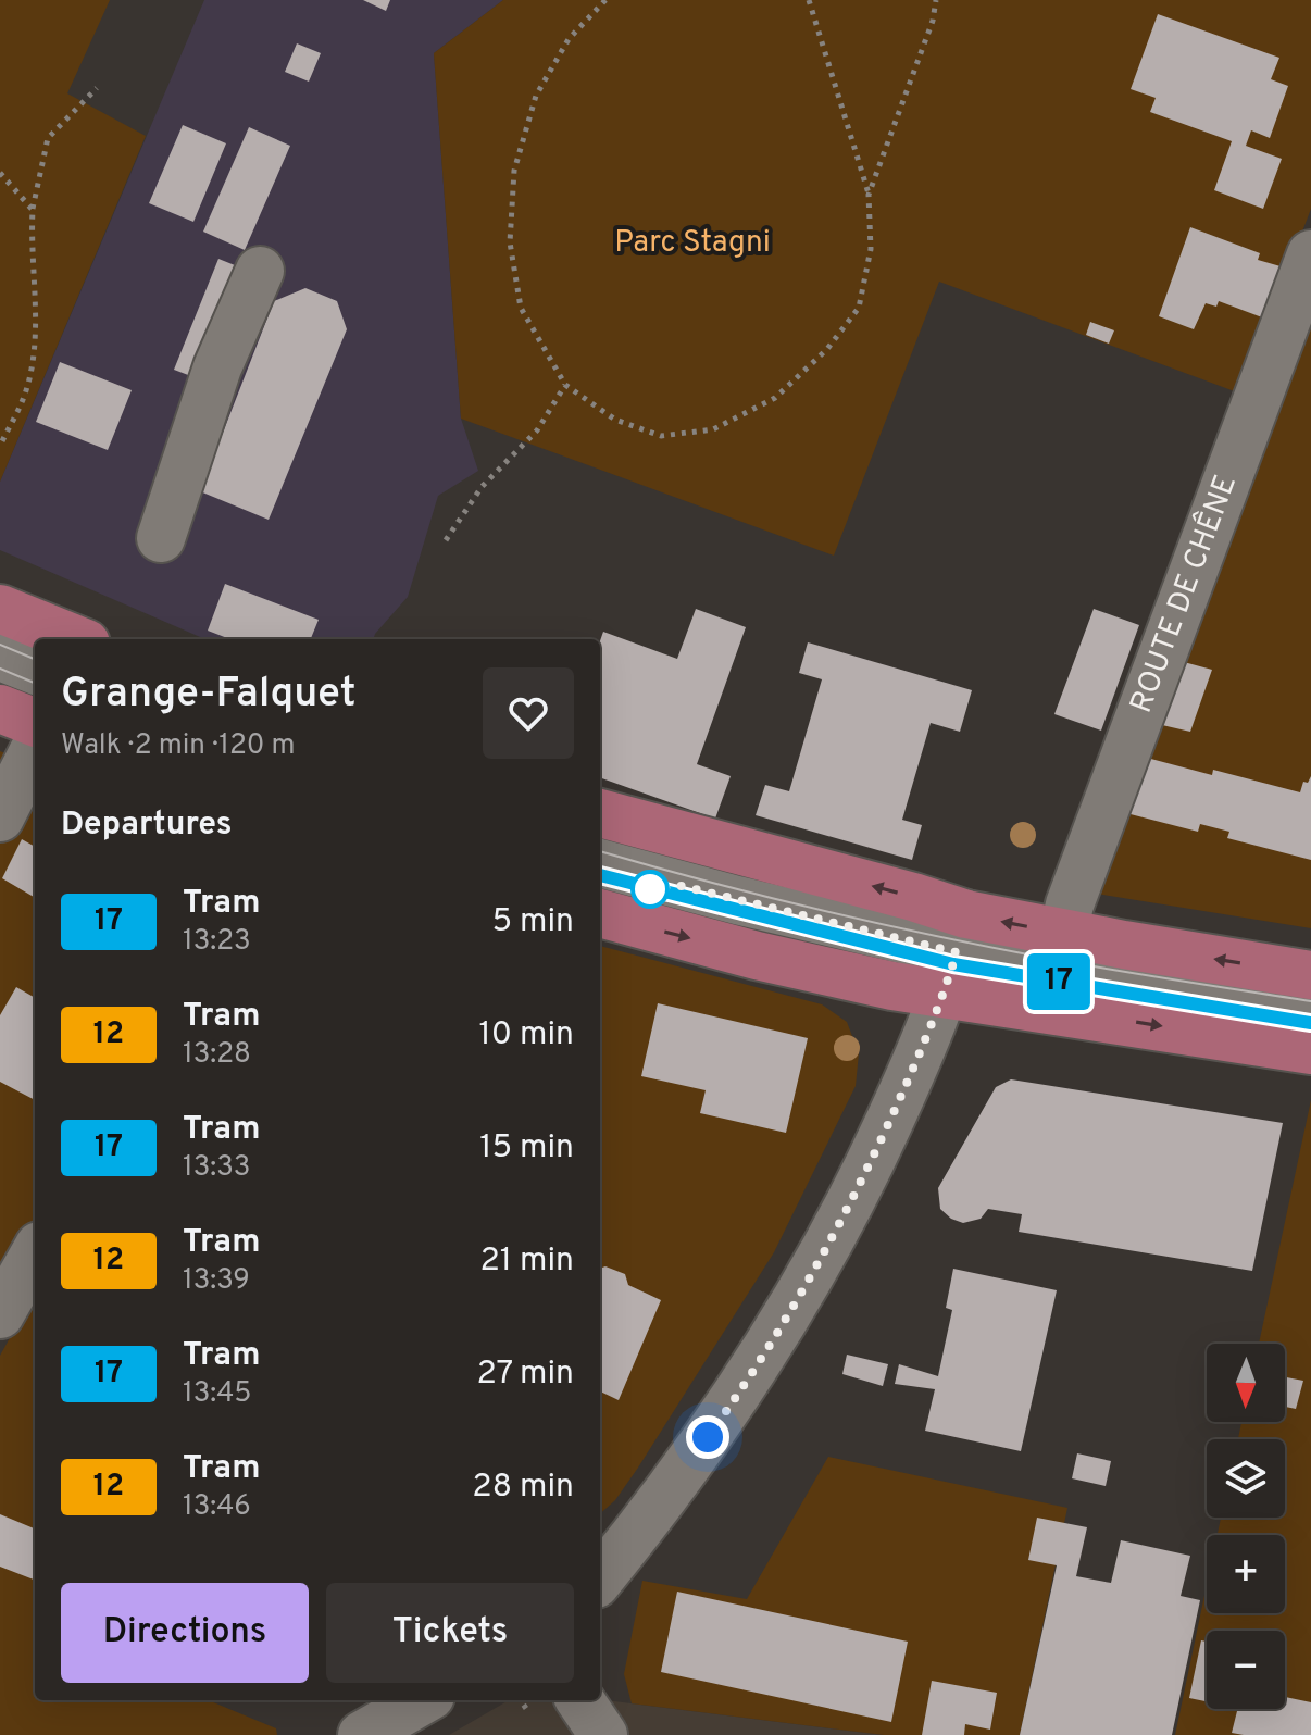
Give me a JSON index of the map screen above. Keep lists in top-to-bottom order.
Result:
{
  "streets": {
    "street": ["ROUTE DE CHÊNE"]
  },
  "parks": ["Parc Stagni"],
  "lines": ["tram line 17"],
  "north": "bottom",
  "page": {
    "on_map": "17",
    "heading": [
      ["Grange-Falquet", "Walk · 2 min · 120 m"],
      "Departures"
    ],
    "list": [
      {
        "mark": "17",
        "name": "Tram",
        "note": "13:23",
        "value": "5 min"
      },
      {
        "mark": "12",
        "name": "Tram",
        "note": "13:28",
        "value": "10 min"
      },
      {
        "mark": "17",
        "name": "Tram",
        "note": "13:33",
        "value": "15 min"
      },
      {
        "mark": "12",
        "name": "Tram",
        "note": "13:39",
        "value": "21 min"
      },
      {
        "mark": "17",
        "name": "Tram",
        "note": "13:45",
        "value": "27 min"
      },
      {
        "mark": "12",
        "name": "Tram",
        "note": "13:46",
        "value": "28 min"
      }
    ],
    "map_buttons": ["+", "−"],
    "buttons": ["Directions", "Tickets"]
  }
}
